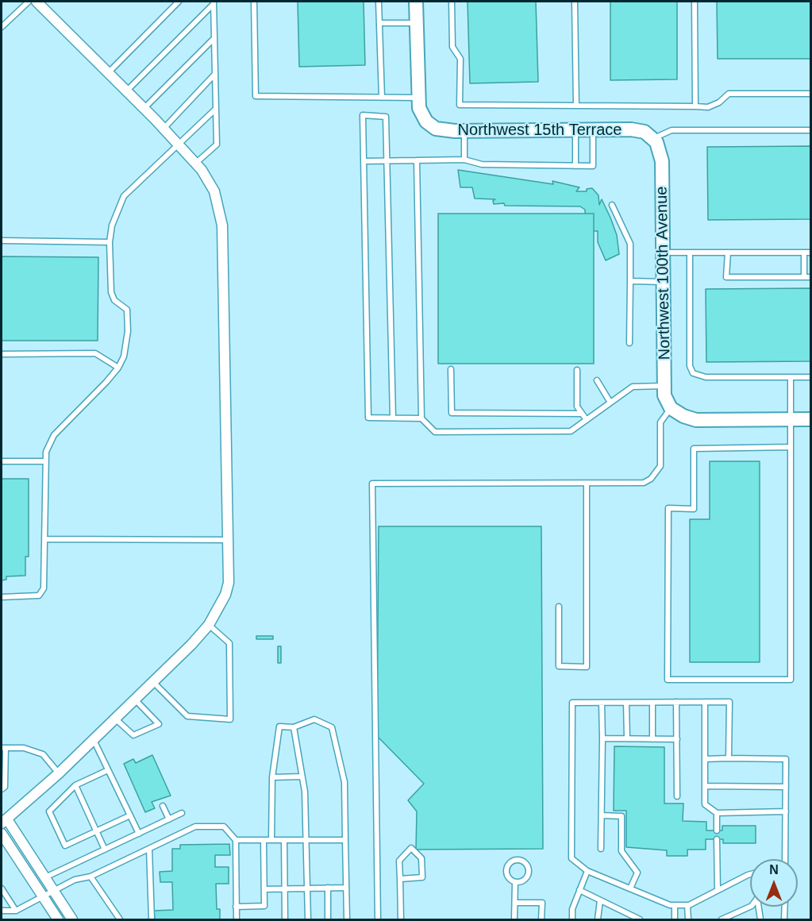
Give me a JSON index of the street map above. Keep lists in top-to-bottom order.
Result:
{
  "streets": {
    "street": ["Northwest 15th Terrace", "Northwest 100th Avenue"]
  },
  "crossings": [
    ["Northwest 15th Terrace", "Northwest 100th Avenue"]
  ],
  "north": "top"
}
